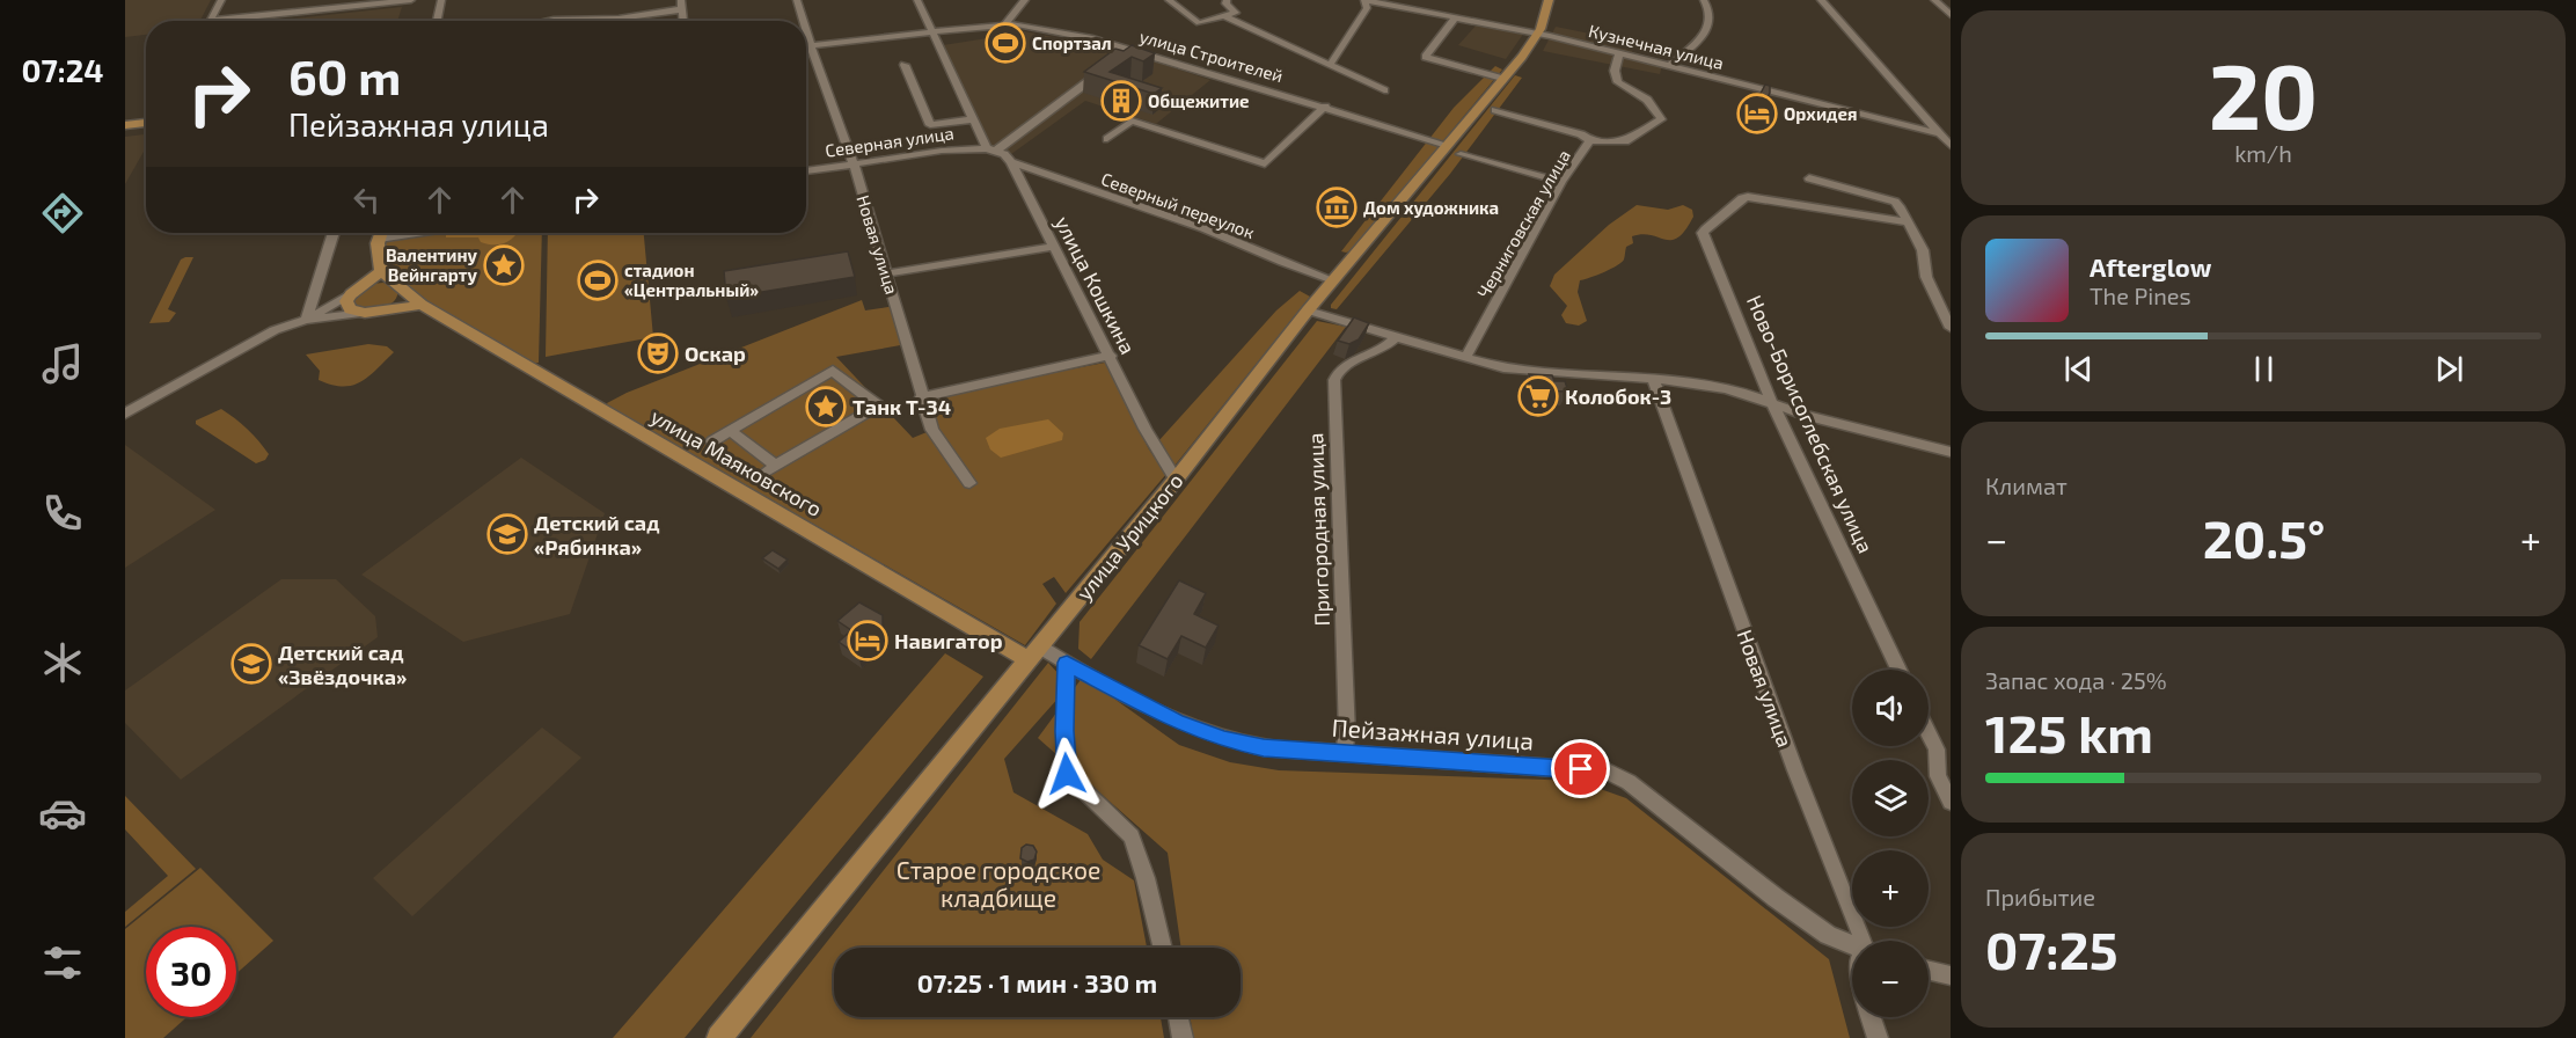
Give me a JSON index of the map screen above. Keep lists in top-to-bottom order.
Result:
{
  "streets": {
    "main road": ["улица Маяковского", "улица Урицкого"],
    "street": [
      "Кузнечная улица",
      "улица Строителей",
      "Северная улица",
      "Северный переулок",
      "Черниговская улица",
      "Новая улица",
      "улица Кошкина",
      "Ново-Борисоглебская улица",
      "Пригородная улица",
      "Пейзажная улица"
    ]
  },
  "crossings": [
    ["Кузнечная улица", "Черниговская улица"],
    ["Кузнечная улица", "улица Урицкого"],
    ["улица Строителей", "Новая улица"],
    ["улица Строителей", "улица Кошкина"],
    ["улица Строителей", "улица Урицкого"],
    ["Северная улица", "Новая улица"],
    ["Северная улица", "улица Кошкина"],
    ["Северный переулок", "улица Кошкина"],
    ["Северный переулок", "улица Урицкого"],
    ["улица Кошкина", "улица Урицкого"],
    ["улица Маяковского", "улица Урицкого"],
    ["улица Маяковского", "Пейзажная улица"],
    ["Пригородная улица", "Пейзажная улица"],
    ["улица Урицкого", "Пейзажная улица"]
  ],
  "parks": ["Старое городское кладбище"],
  "places": {
    "sports": ["Спортзал", "стадион «Центральный»"],
    "building": ["Общежитие"],
    "hotel": ["Орхидея", "Навигатор"],
    "museum": ["Дом художника"],
    "place": ["Валентину Вейнгарту", "Танк Т-34"],
    "theatre": ["Оскар"],
    "supermarket": ["Колобок-3"],
    "school or university": ["Детский сад «Рябинка»", "Детский сад «Звёздочка»"]
  },
  "page": {
    "tabs": "07:24",
    "tile": [
      ["20", "km/h"],
      "Климат",
      ["Запас хода · 25%", "125 km"],
      ["Прибытие", "07:25"]
    ],
    "turn": ["60 m", "Пейзажная улица"],
    "song": ["Afterglow", "The Pines"],
    "heat": ["−", "20.5°", "+"],
    "map_buttons": ["+", "−"],
    "limit": "30",
    "trip": "07:25 · 1 мин · 330 m"
  }
}
